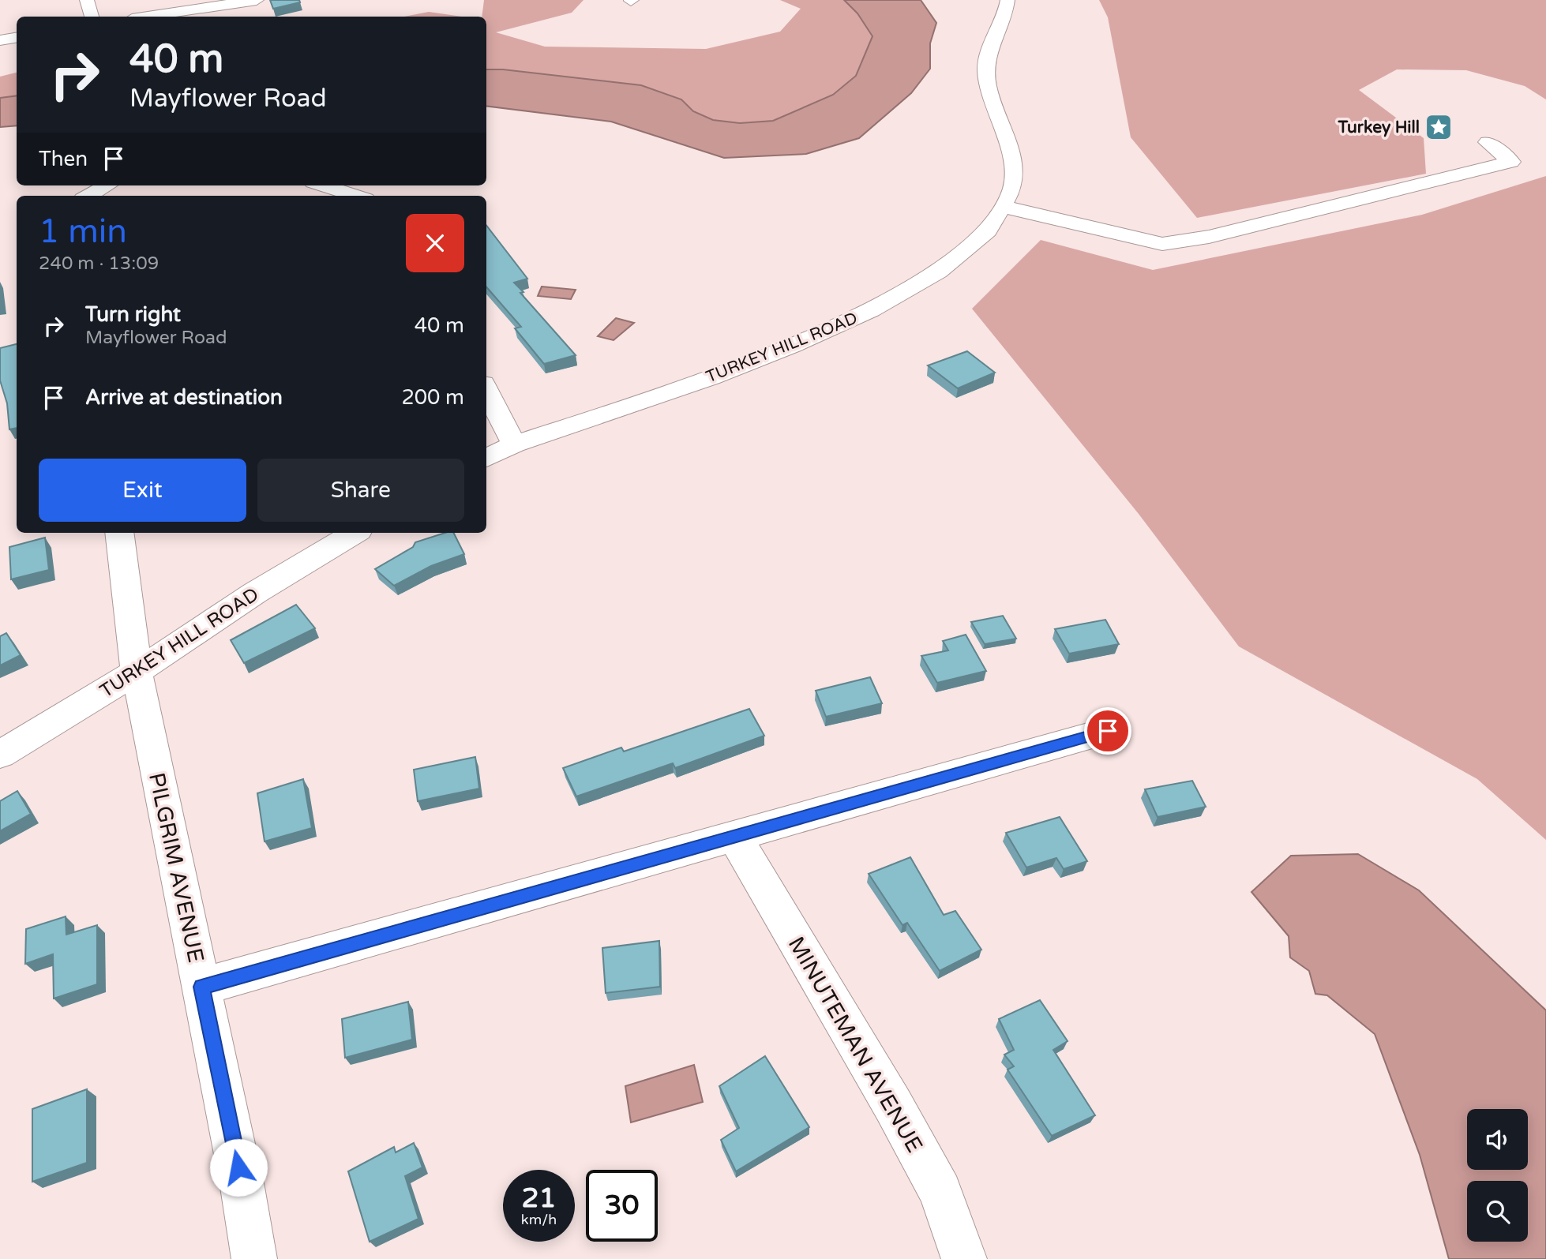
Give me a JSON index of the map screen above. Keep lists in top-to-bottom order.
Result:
{
  "streets": {
    "street": ["TURKEY HILL ROAD", "PILGRIM AVENUE", "MINUTEMAN AVENUE"]
  },
  "crossings": [
    ["TURKEY HILL ROAD", "PILGRIM AVENUE"]
  ],
  "places": {
    "place": ["Turkey Hill"]
  },
  "page": {
    "turn": ["40 m", "Mayflower Road"],
    "then": "Then",
    "heading": ["1 min", "240 m · 13:09"],
    "list": [
      {
        "name": "Turn right",
        "note": "Mayflower Road",
        "value": "40 m"
      },
      {
        "name": "Arrive at destination",
        "value": "200 m"
      }
    ],
    "buttons": ["Exit", "Share"],
    "speed": "21 km/h",
    "limit": "30"
  }
}
